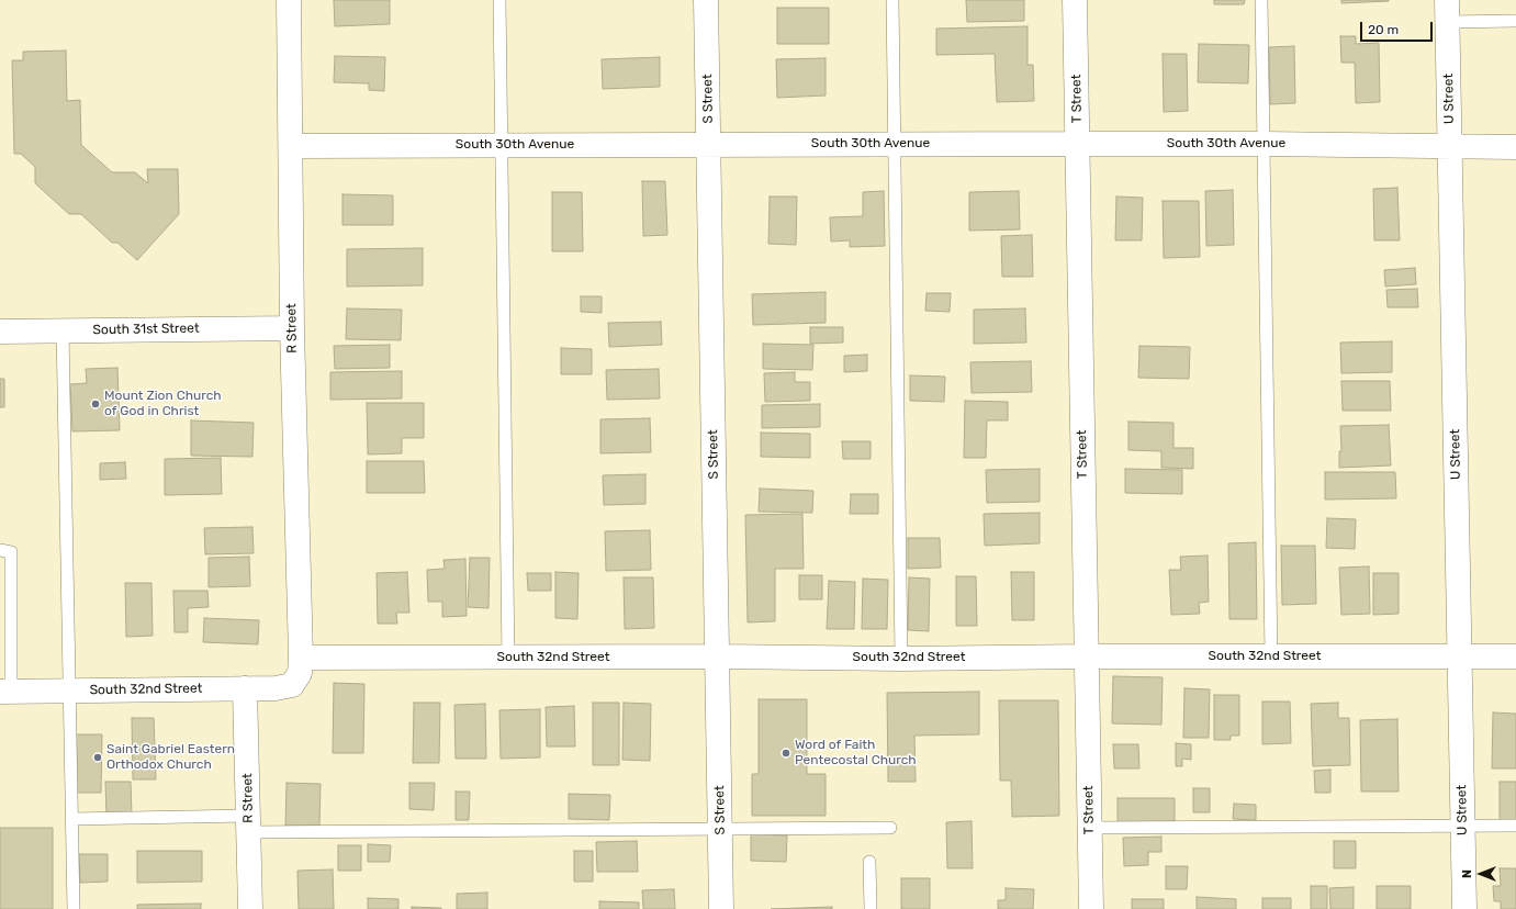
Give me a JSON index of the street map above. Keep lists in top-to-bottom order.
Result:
{
  "streets": {
    "street": [
      "S Street",
      "T Street",
      "U Street",
      "South 30th Avenue",
      "R Street",
      "South 31st Street",
      "South 32nd Street"
    ]
  },
  "crossings": [
    ["S Street", "South 30th Avenue"],
    ["S Street", "South 32nd Street"],
    ["T Street", "South 30th Avenue"],
    ["T Street", "South 32nd Street"],
    ["U Street", "South 30th Avenue"],
    ["U Street", "South 32nd Street"],
    ["South 30th Avenue", "R Street"],
    ["R Street", "South 31st Street"],
    ["R Street", "South 32nd Street"]
  ],
  "places": ["Mount Zion Church of God in Christ", "Word of Faith Pentecostal Church", "Saint Gabriel Eastern Orthodox Church"],
  "scale_bar": "20 m",
  "north": "left"
}
